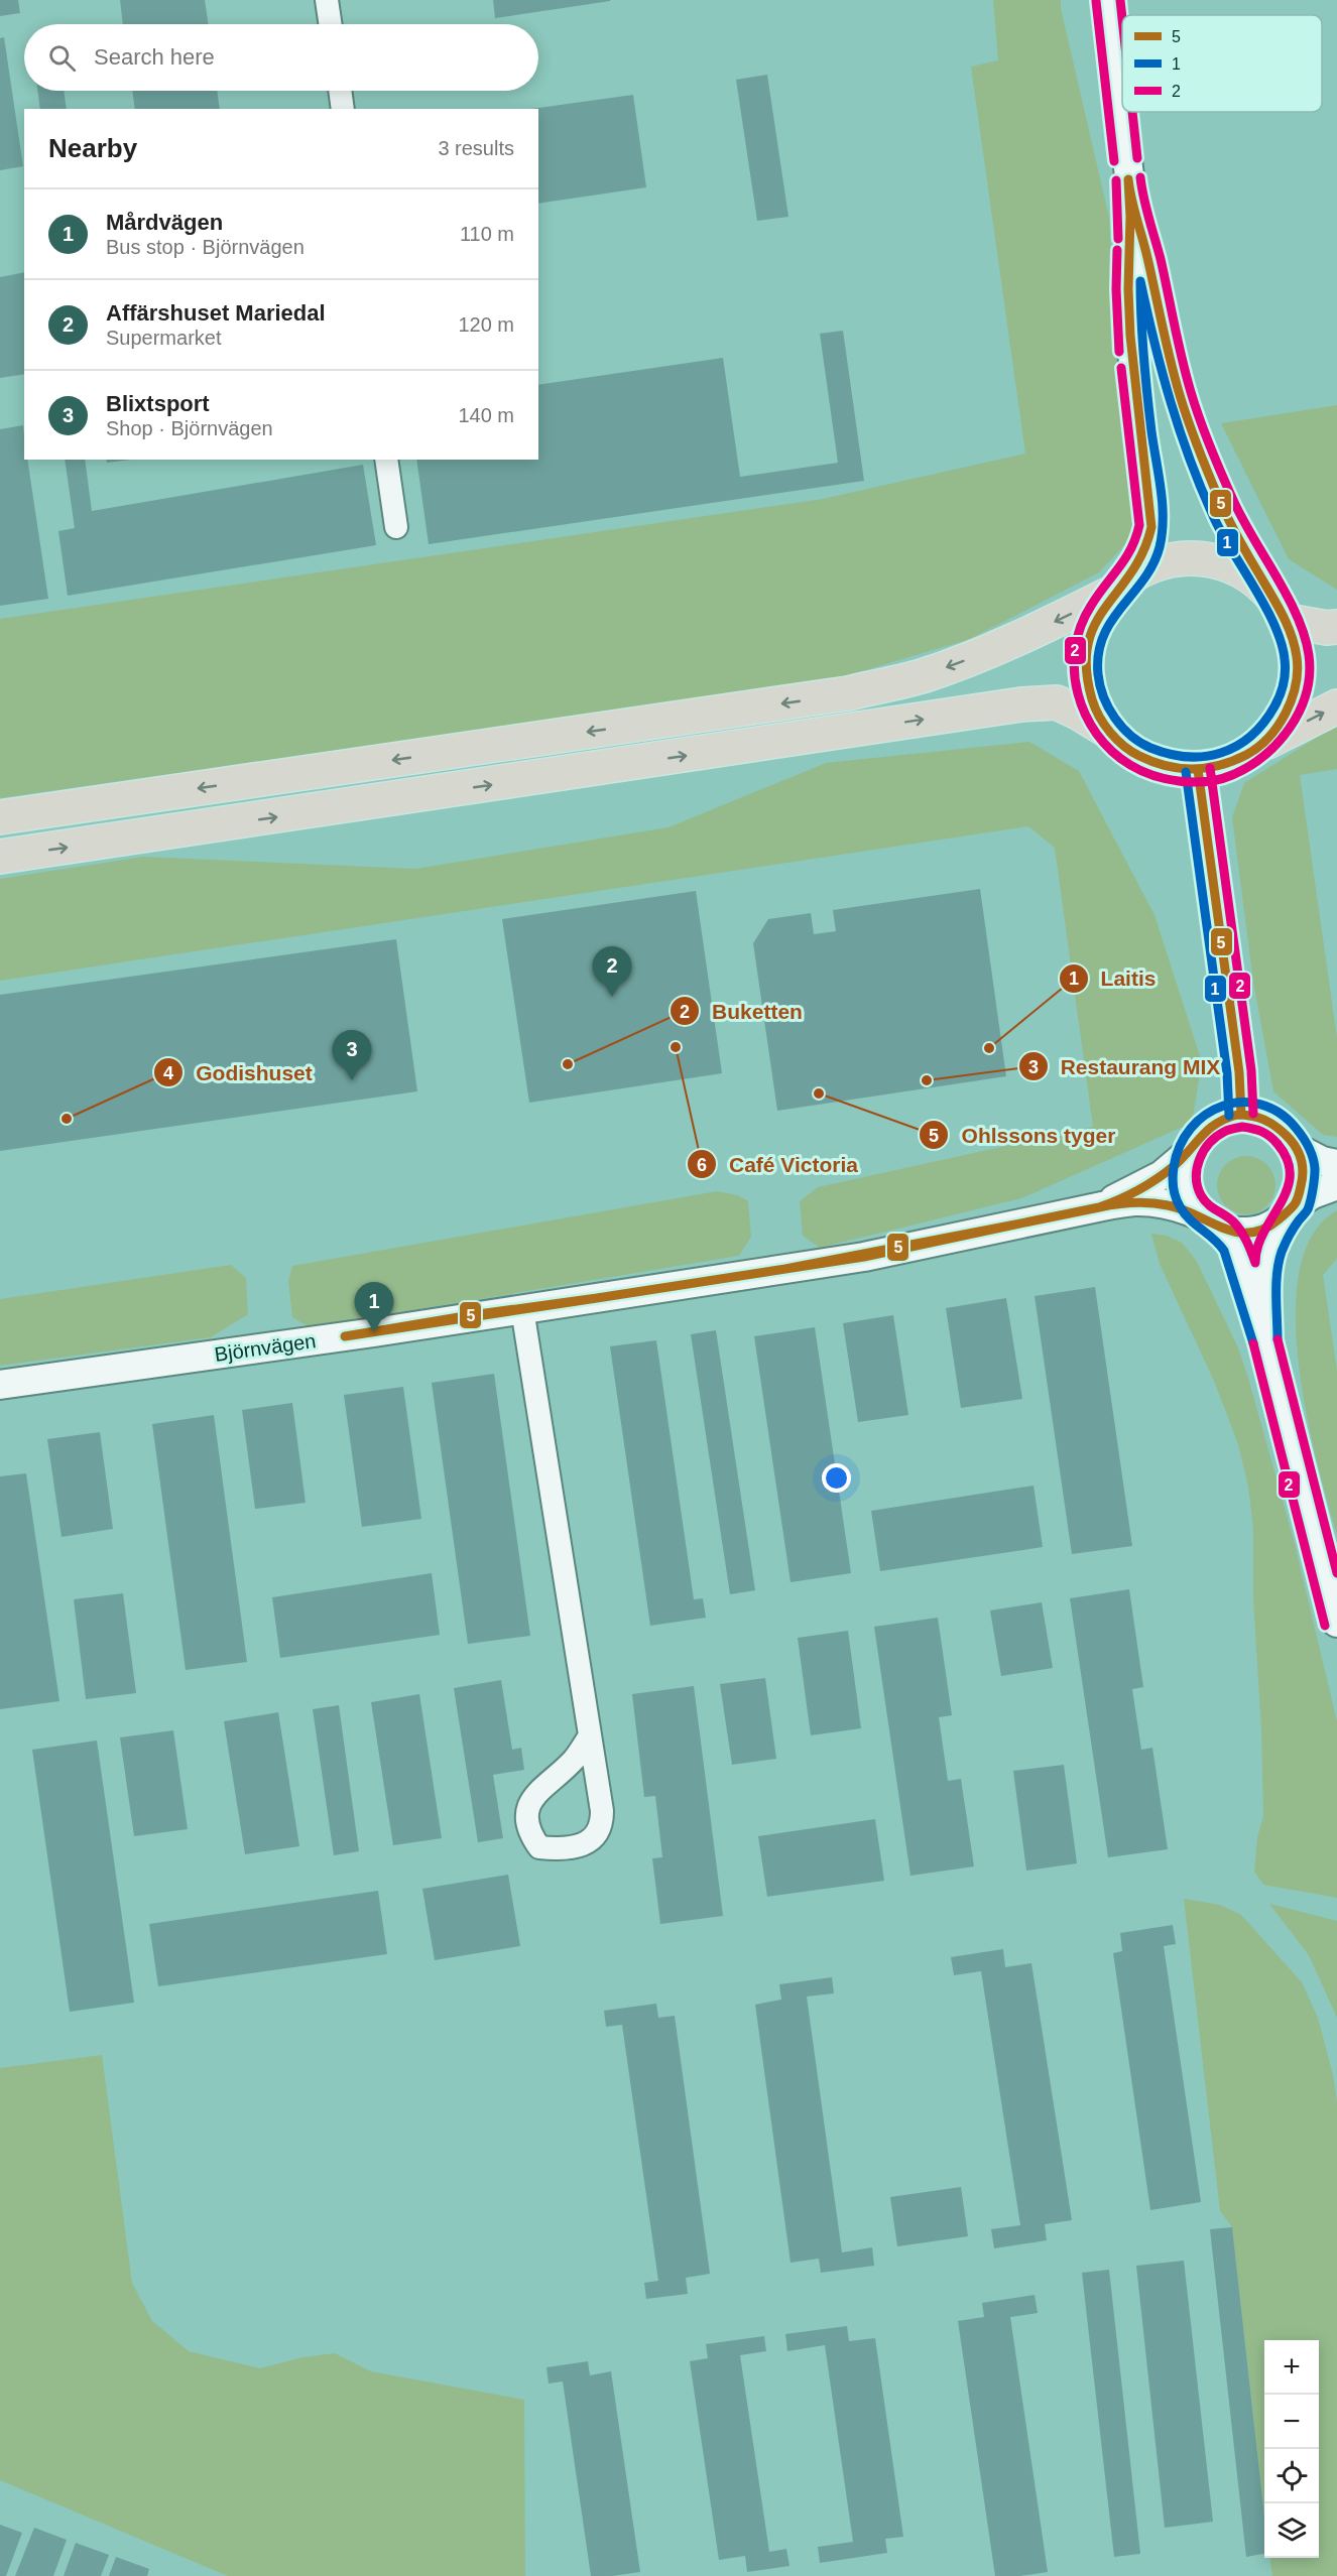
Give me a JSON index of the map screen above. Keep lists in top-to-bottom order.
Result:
{
  "streets": {
    "street": ["Björnvägen"]
  },
  "places": [
    "Café Victoria",
    "Laitis",
    "Buketten",
    "Restaurang MIX",
    "Ohlssons tyger",
    "Godishuset"
  ],
  "lines": ["transit line 2", "transit line 5", "transit line 1"],
  "legend": ["5", "1", "2"],
  "page": {
    "search": "Search here",
    "heading": ["Nearby", "3 results"],
    "list": [
      {
        "mark": "1",
        "name": "Mårdvägen",
        "note": "Bus stop · Björnvägen",
        "value": "110 m"
      },
      {
        "mark": "2",
        "name": "Affärshuset Mariedal",
        "note": "Supermarket",
        "value": "120 m"
      },
      {
        "mark": "3",
        "name": "Blixtsport",
        "note": "Shop · Björnvägen",
        "value": "140 m"
      }
    ],
    "pins": ["2", "3", "1"],
    "map_buttons": ["+", "−"]
  }
}
